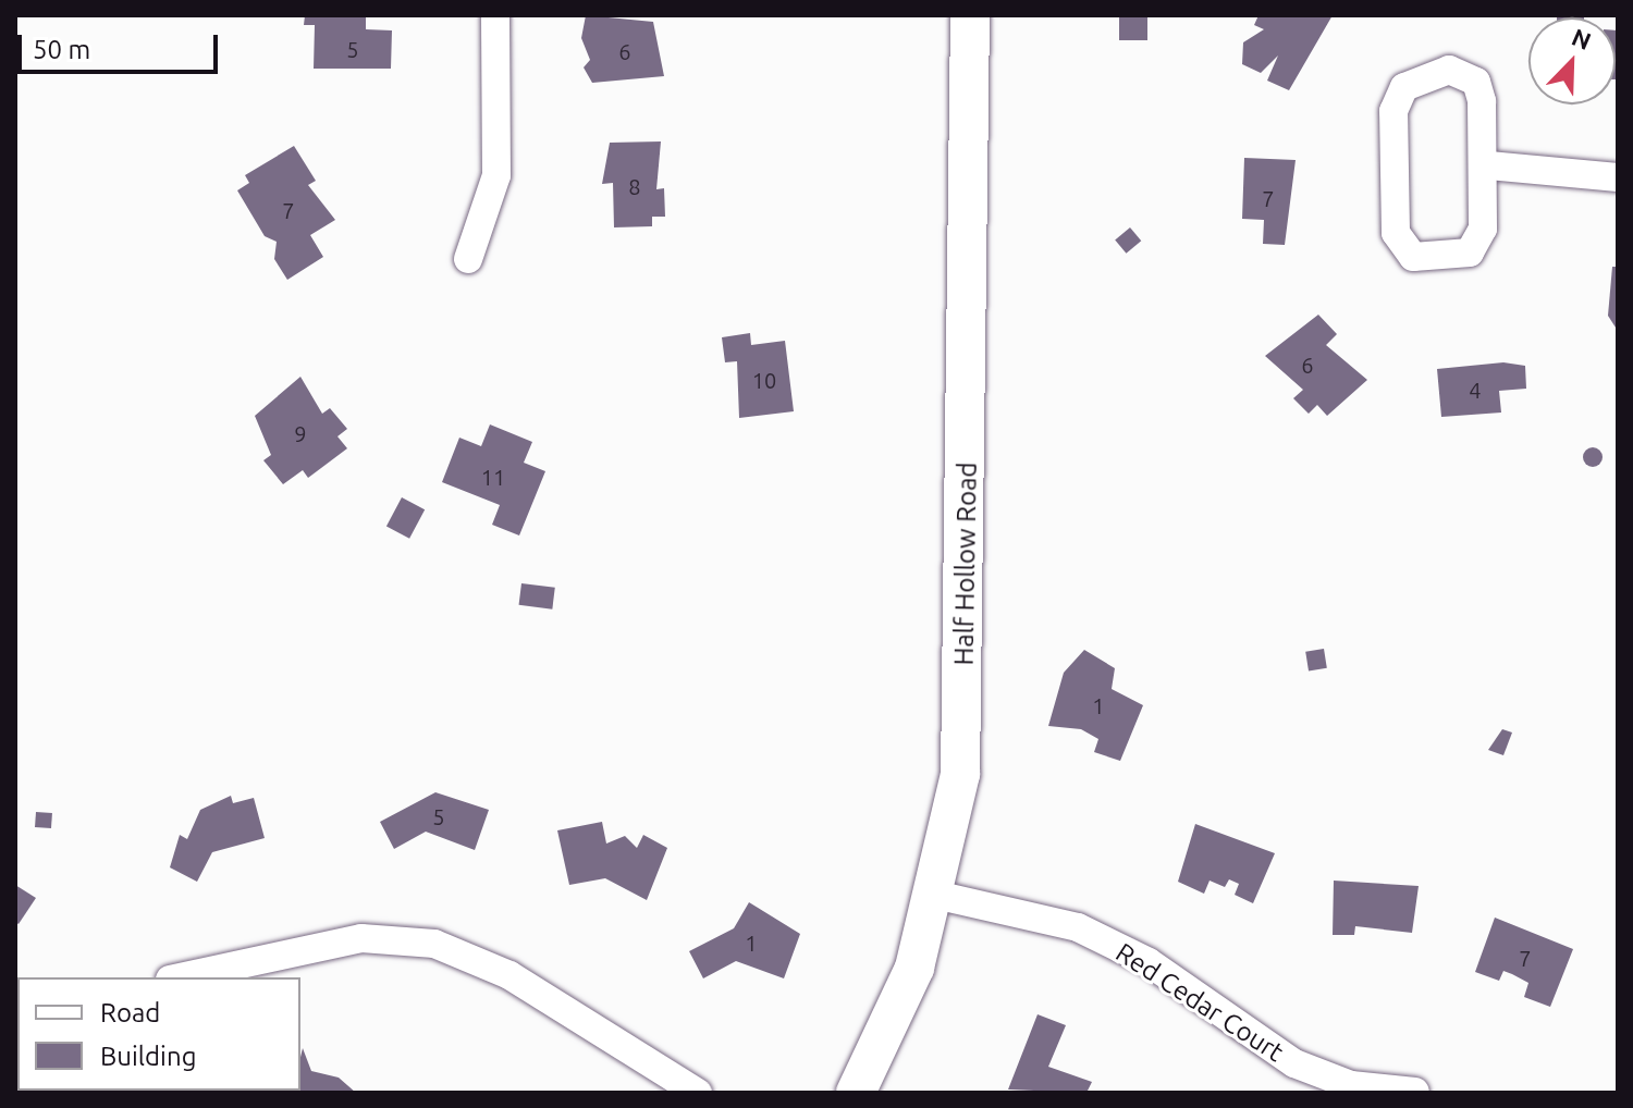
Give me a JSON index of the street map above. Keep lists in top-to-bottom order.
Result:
{
  "streets": {
    "street": ["Half Hollow Road", "Red Cedar Court"]
  },
  "crossings": [
    ["Half Hollow Road", "Red Cedar Court"]
  ],
  "house_numbers": [
    "5",
    "6",
    "8",
    "7",
    "7",
    "6",
    "10",
    "4",
    "9",
    "11",
    "1",
    "5",
    "1",
    "7"
  ],
  "legend": ["Road", "Building"],
  "scale_bar": "50 m",
  "north": "top right"
}
